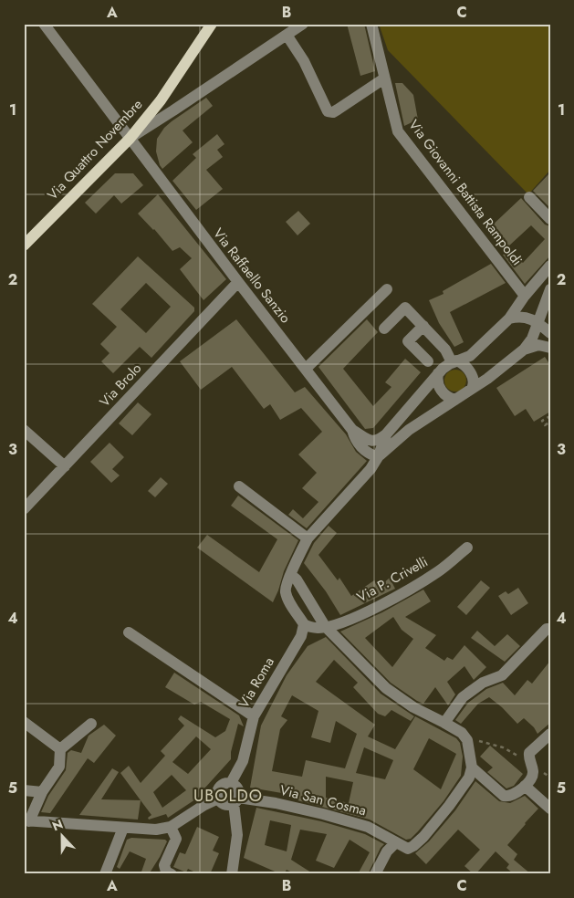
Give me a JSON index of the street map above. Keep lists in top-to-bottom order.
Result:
{
  "streets": {
    "main road": ["Via Quattro Novembre"],
    "street": [
      "Via Giovanni Battista Rampoldi",
      "Via Raffaello Sanzio",
      "Via Brolo",
      "Via P. Crivelli",
      "Via Roma",
      "Via San Cosma"
    ]
  },
  "crossings": [
    ["Via Quattro Novembre", "Via Raffaello Sanzio"],
    ["Via Raffaello Sanzio", "Via Brolo"],
    ["Via Roma", "Via San Cosma"]
  ],
  "districts": ["UBOLDO"],
  "north": "top",
  "grid": {
    "columns": ["A", "B", "C"],
    "rows": [
      "1",
      "2",
      "3",
      "4",
      "5"
    ]
  }
}
